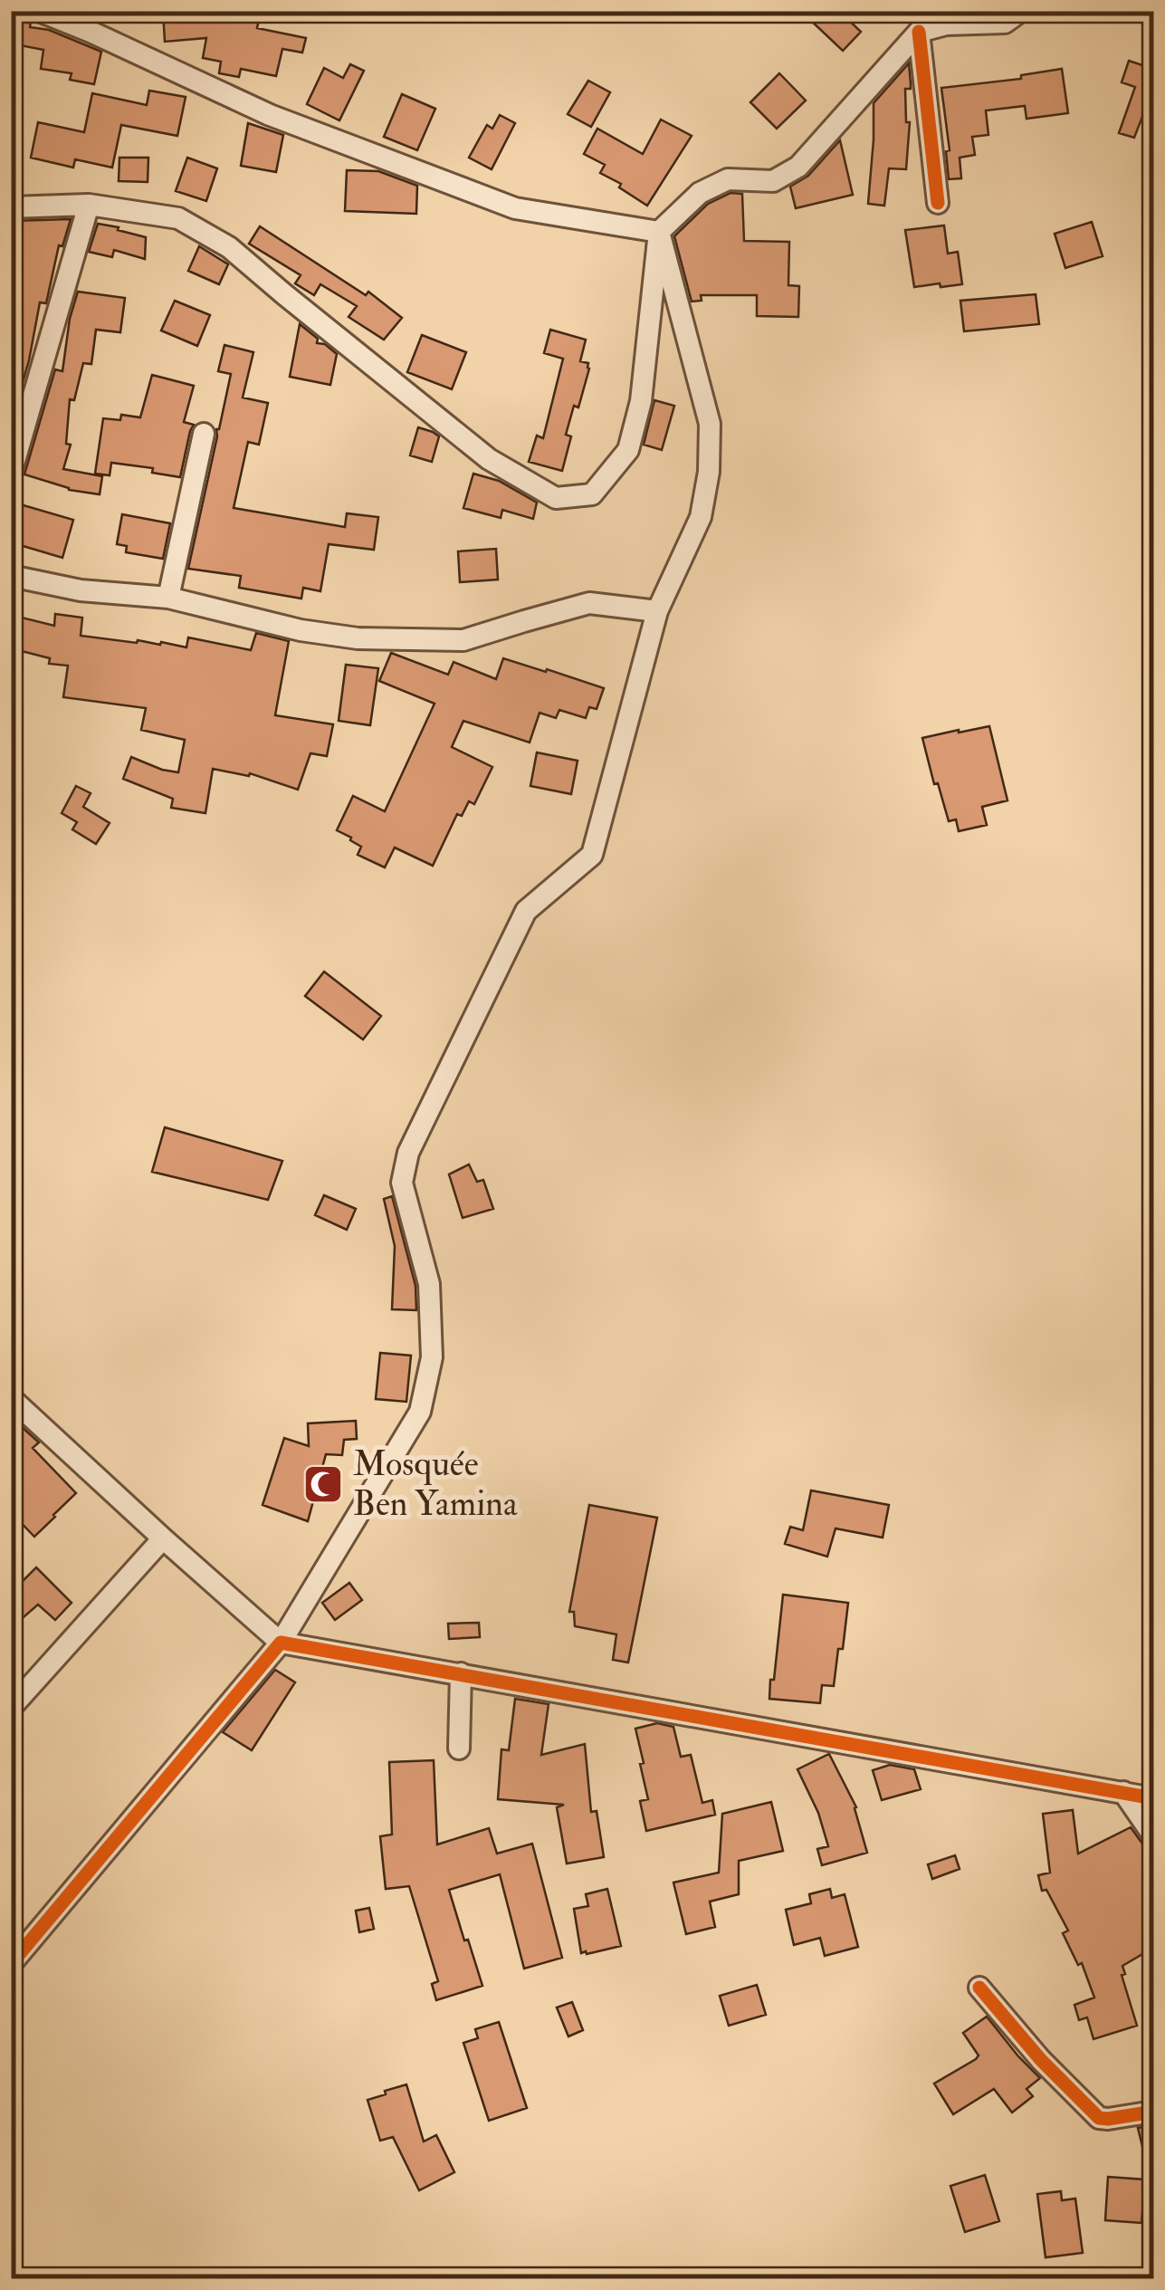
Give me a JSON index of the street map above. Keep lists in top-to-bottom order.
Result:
{
  "places": {
    "mosque": ["Mosquée Ben Yamina"]
  }
}
